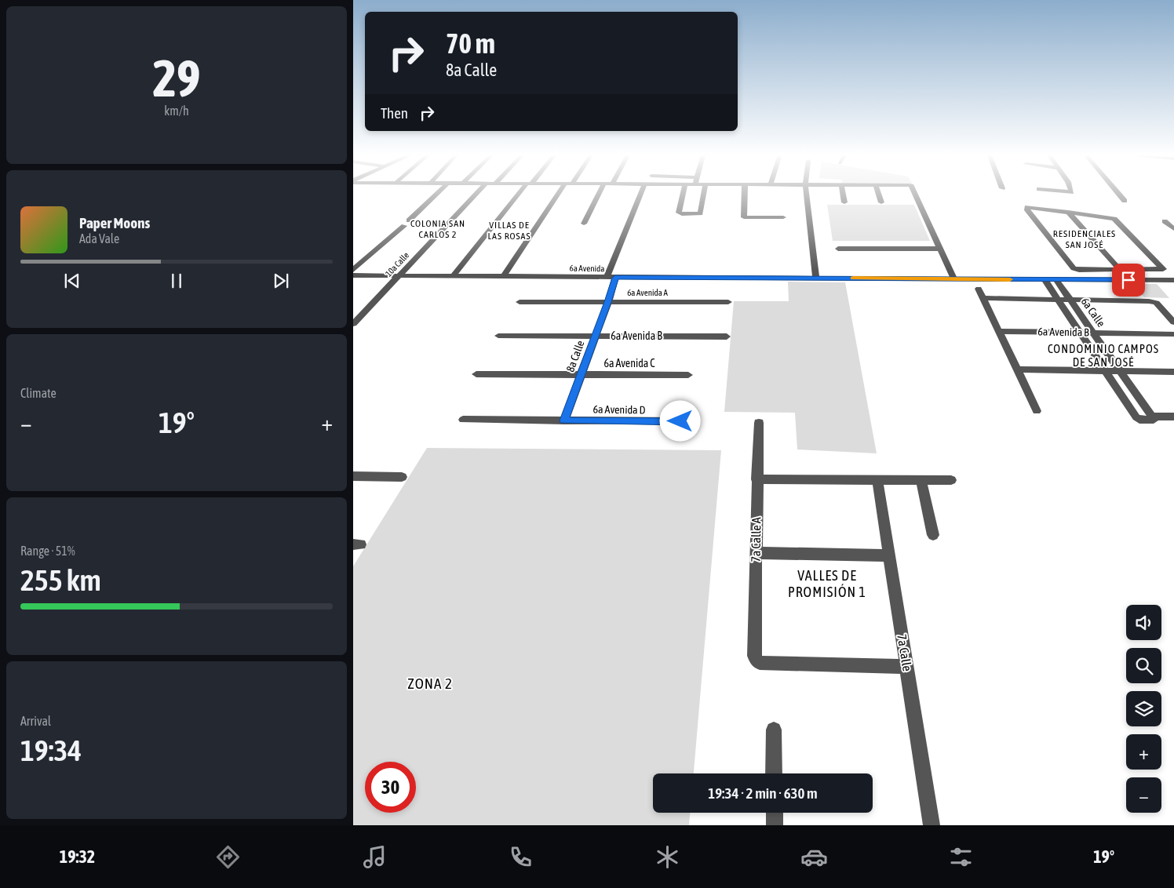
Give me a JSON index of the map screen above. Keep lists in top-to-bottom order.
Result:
{
  "streets": {
    "street": [
      "10a Calle",
      "6a Avenida",
      "6a Avenida A",
      "6a Calle",
      "6a Avenida B",
      "8a Calle",
      "6a Avenida C",
      "6a Avenida D",
      "7a Calle A",
      "7a Calle"
    ]
  },
  "crossings": [
    ["10a Calle", "6a Avenida"],
    ["6a Avenida", "6a Calle"],
    ["6a Avenida", "8a Calle"],
    ["6a Avenida A", "8a Calle"],
    ["6a Calle", "6a Avenida B"],
    ["6a Avenida B", "8a Calle"],
    ["8a Calle", "6a Avenida C"],
    ["8a Calle", "6a Avenida D"],
    ["7a Calle A", "7a Calle"]
  ],
  "districts": [
    "COLONIA SAN CARLOS 2",
    "VILLAS DE LAS ROSAS",
    "RESIDENCIALES SAN JOSÉ",
    "CONDOMINIO CAMPOS DE SAN JOSÉ",
    "VALLES DE PROMISIÓN 1",
    "ZONA 2"
  ],
  "page": {
    "tile": [
      ["29", "km/h"],
      "Climate",
      ["Range · 51%", "255 km"],
      ["Arrival", "19:34"]
    ],
    "turn": ["70 m", "8a Calle"],
    "then": "Then",
    "song": ["Paper Moons", "Ada Vale"],
    "heat": ["−", "19°", "+"],
    "map_buttons": ["+", "−"],
    "limit": "30",
    "trip": "19:34 · 2 min · 630 m",
    "tabs": ["19:32", "19°"]
  }
}
